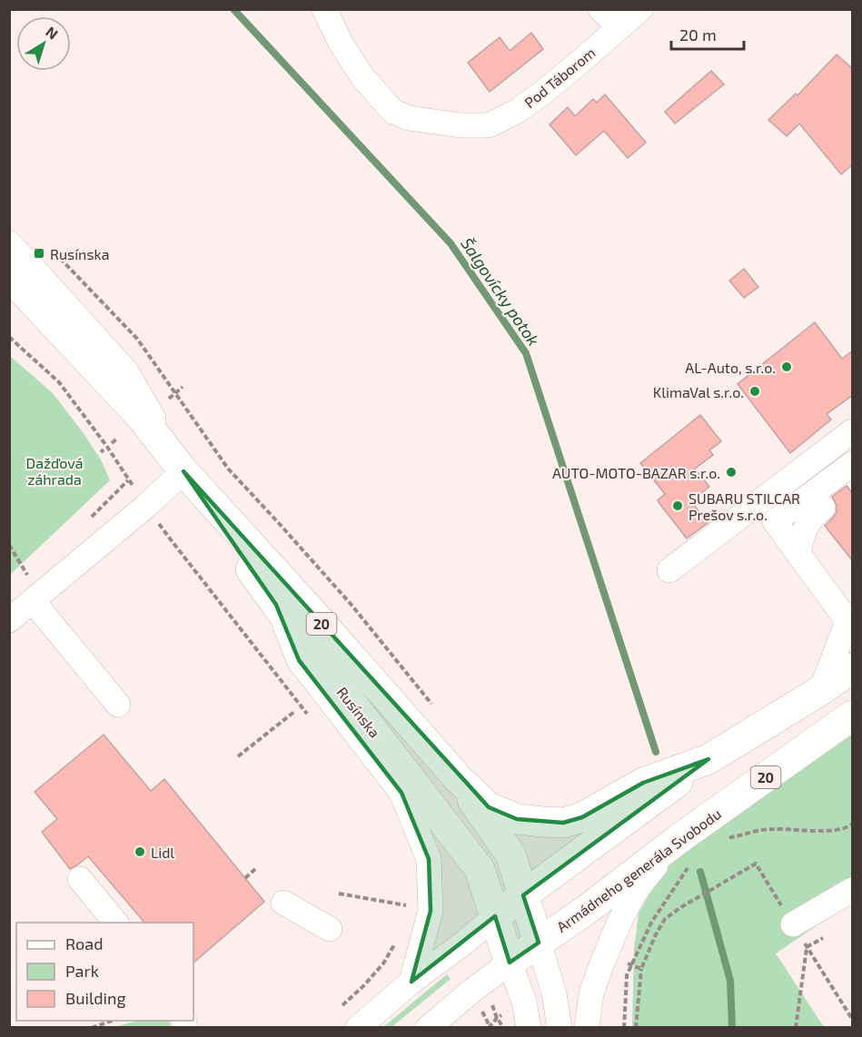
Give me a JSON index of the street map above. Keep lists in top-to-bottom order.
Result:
{
  "streets": {
    "main road": ["20", "Rusínska", "Armádneho generála Svobodu"],
    "street": ["Pod Táborom"]
  },
  "crossings": [
    ["20", "Rusínska"],
    ["Rusínska", "Armádneho generála Svobodu"]
  ],
  "water": ["Šalgovícky potok"],
  "parks": ["Dažďová záhrada"],
  "places": {
    "transit": ["Rusínska"],
    "other": [
      "AL-Auto, s.r.o.",
      "KlimaVal s.r.o.",
      "AUTO-MOTO-BAZAR s.r.o.",
      "SUBARU STILCAR Prešov s.r.o.",
      "Lidl"
    ]
  },
  "legend": ["Road", "Park", "Building"],
  "scale_bar": "20 m",
  "north": "top right"
}
